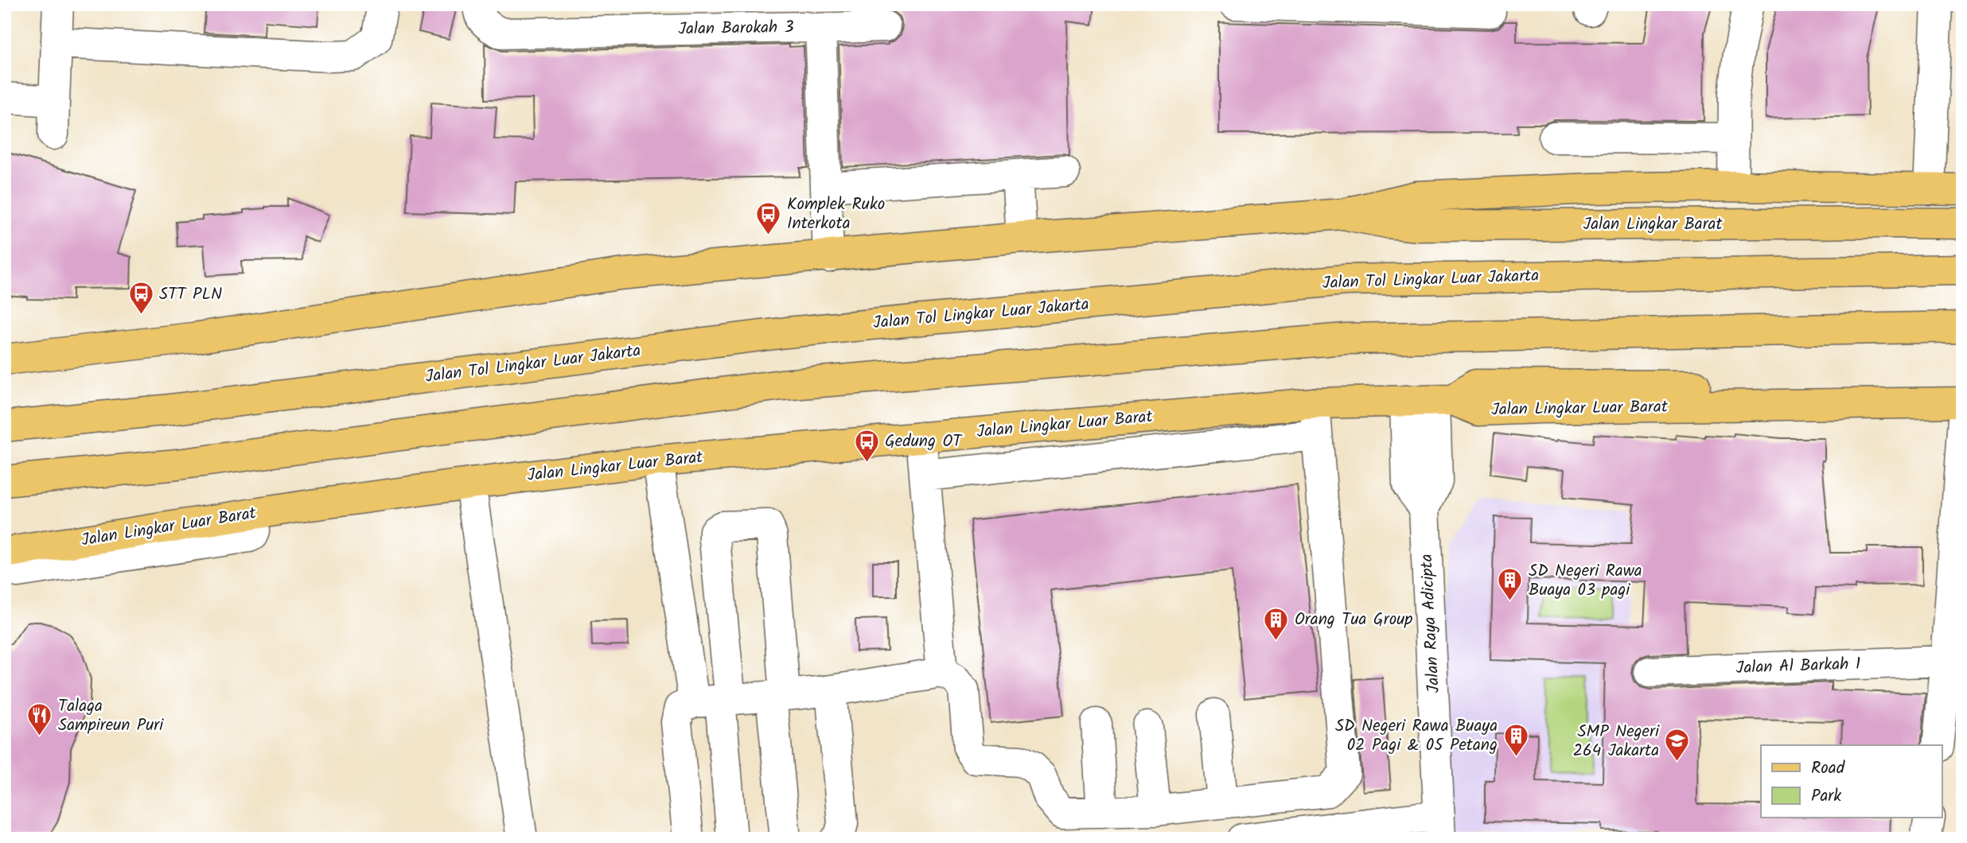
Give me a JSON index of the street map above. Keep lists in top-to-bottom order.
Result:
{
  "streets": {
    "main road": ["Jalan Lingkar Barat", "Jalan Tol Lingkar Luar Jakarta", "Jalan Lingkar Luar Barat"],
    "street": ["Jalan Barokah 3", "Jalan Raya Adicipta", "Jalan Al Barkah 1"]
  },
  "crossings": [
    ["Jalan Lingkar Luar Barat", "Jalan Raya Adicipta"]
  ],
  "places": {
    "bus stop": ["Komplek Ruko Interkota", "STT PLN", "Gedung OT"],
    "building": ["SD Negeri Rawa Buaya 03 pagi", "Orang Tua Group", "SD Negeri Rawa Buaya 02 Pagi & 05 Petang"],
    "restaurant": ["Talaga Sampireun Puri"],
    "school or university": ["SMP Negeri 264 Jakarta"]
  },
  "legend": ["Road", "Park"]
}
